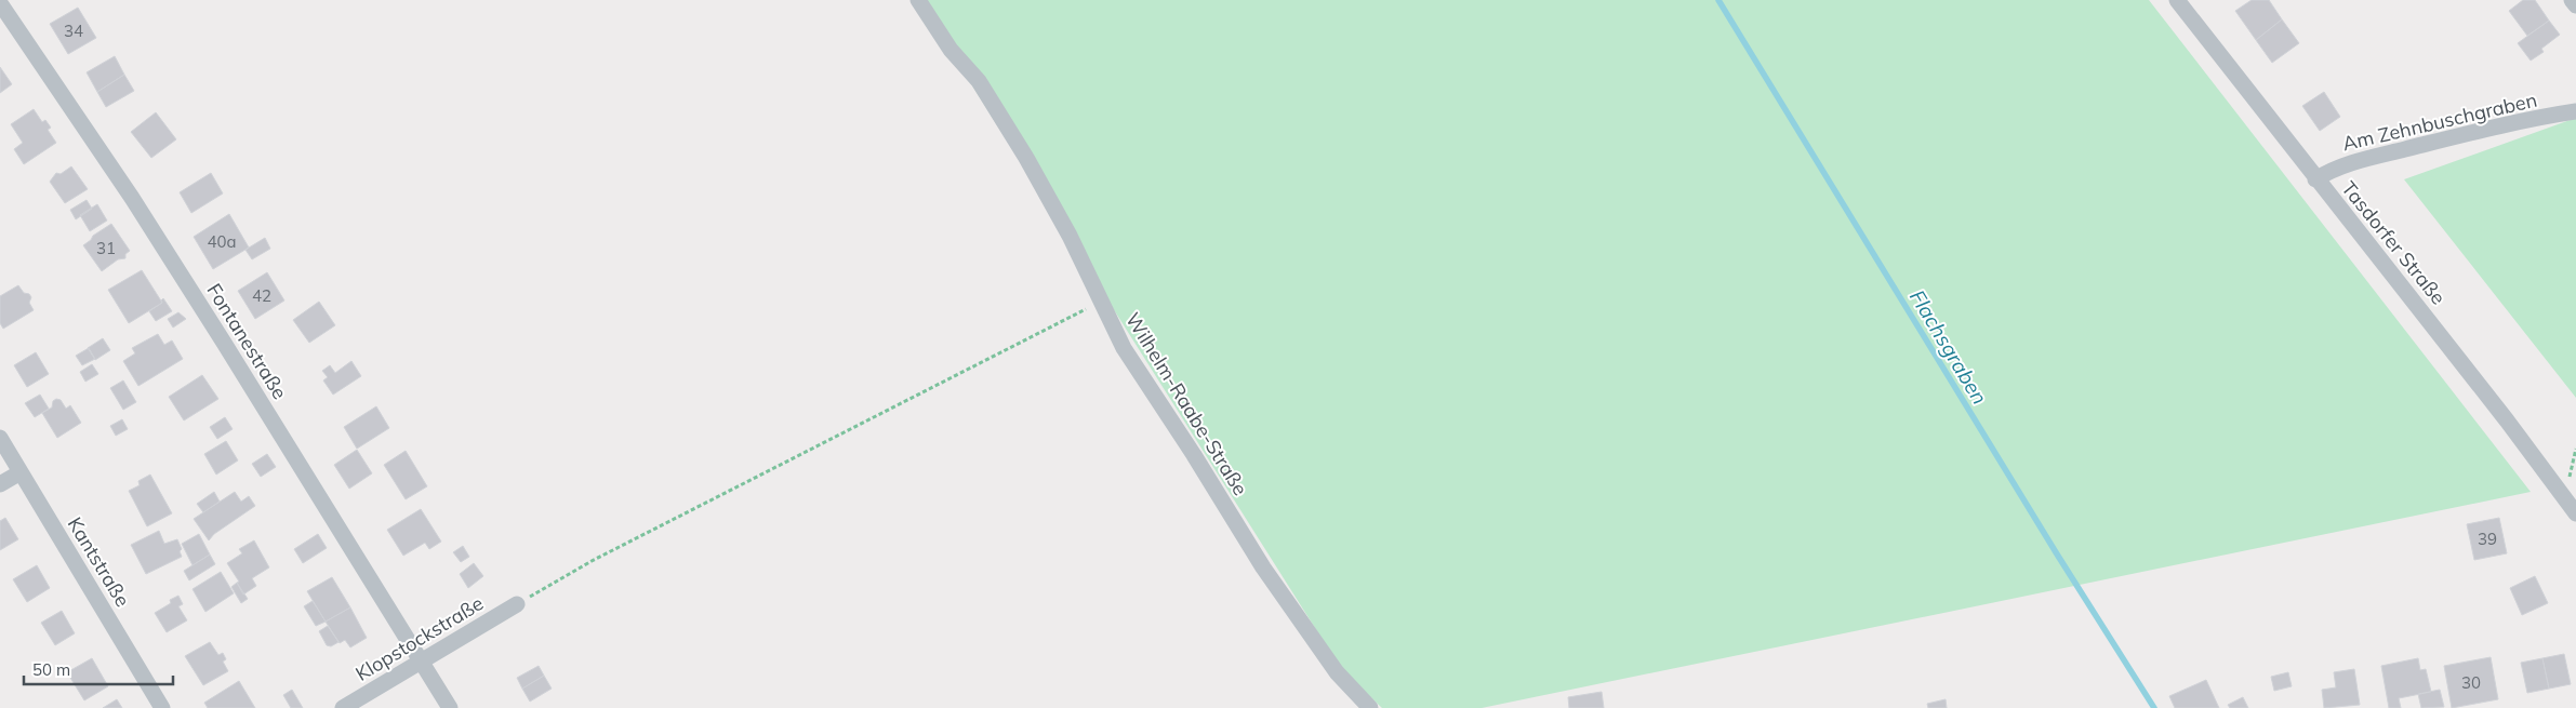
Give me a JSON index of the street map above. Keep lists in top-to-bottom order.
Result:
{
  "streets": {
    "street": [
      "Am Zehnbuschgraben",
      "Tasdorfer Straße",
      "Fontanestraße",
      "Wilhelm-Raabe-Straße",
      "Kantstraße",
      "Klopstockstraße"
    ]
  },
  "crossings": [
    ["Am Zehnbuschgraben", "Tasdorfer Straße"],
    ["Fontanestraße", "Klopstockstraße"]
  ],
  "water": ["Flachsgraben"],
  "house_numbers": [
    "34",
    "40a",
    "31",
    "42",
    "39",
    "30"
  ],
  "scale_bar": "50 m"
}
